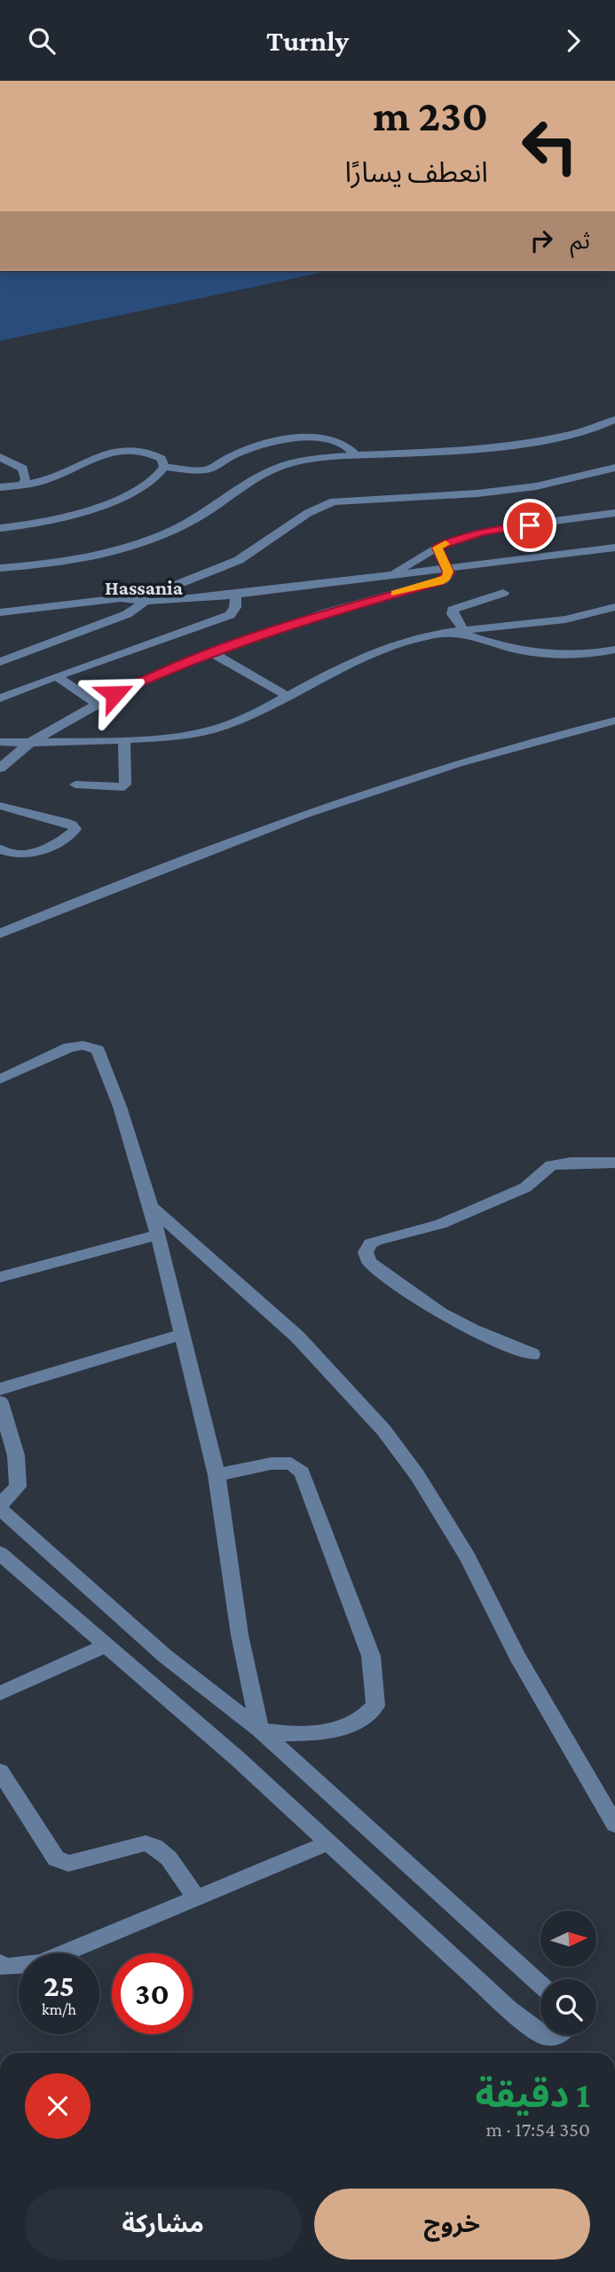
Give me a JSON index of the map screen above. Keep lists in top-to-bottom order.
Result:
{
  "districts": ["Hassania"],
  "north": "right",
  "page": {
    "header": "Turnly",
    "turn": ["230 m", "انعطف يسارًا"],
    "then": "ثم",
    "speed": "25 km/h",
    "limit": "30",
    "heading": ["1 دقيقة", "350 m · 17:54"],
    "buttons": ["خروج", "مشاركة"]
  }
}
